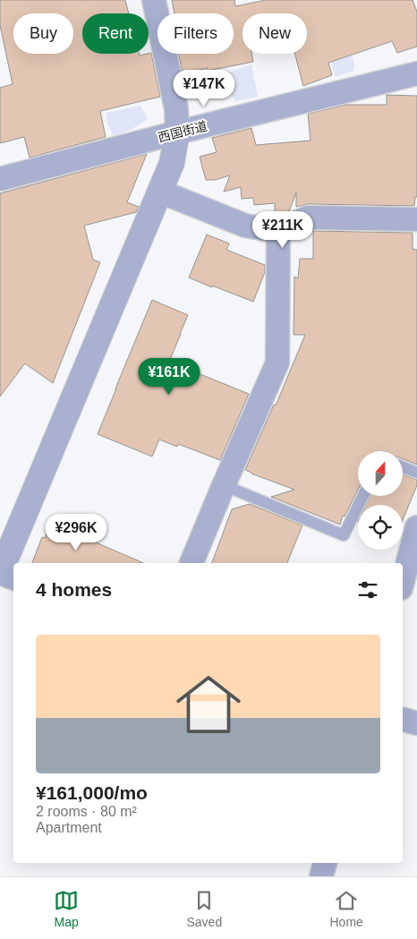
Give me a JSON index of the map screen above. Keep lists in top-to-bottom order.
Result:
{
  "streets": {
    "street": ["西国街道"]
  },
  "north": "top",
  "page": {
    "chip": [
      "Buy",
      "Rent",
      "Filters",
      "New"
    ],
    "price": [
      "¥147K",
      "¥211K",
      "¥161K",
      "¥296K"
    ],
    "heading": "4 homes",
    "list": [
      {
        "name": "¥161,000/mo",
        "note": "2 rooms · 80 m² · Apartment"
      }
    ],
    "tabs": ["Map", "Saved", "Home"]
  }
}
